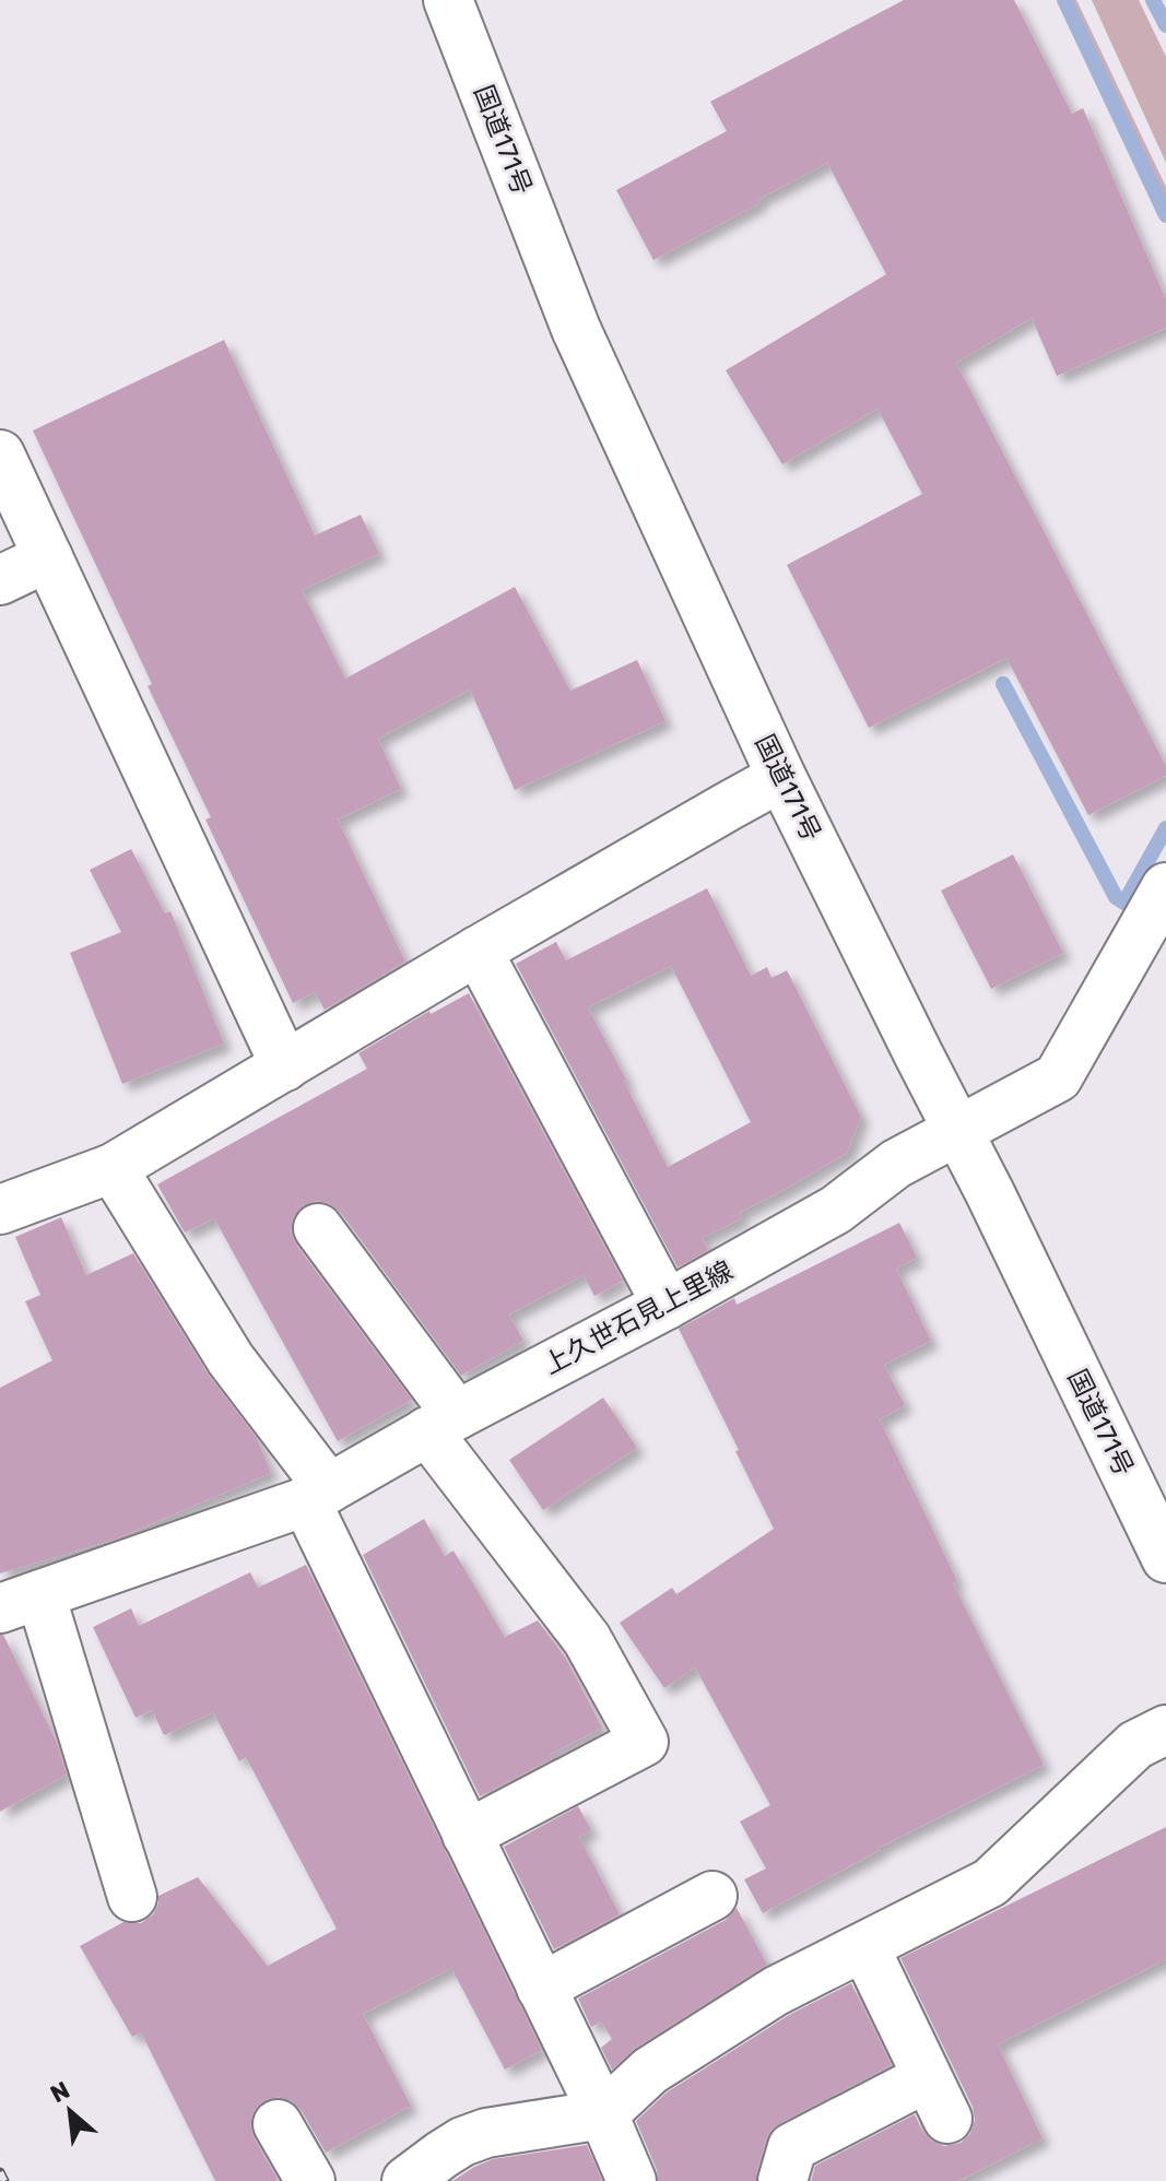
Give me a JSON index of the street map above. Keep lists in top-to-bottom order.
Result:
{
  "streets": {
    "main road": ["国道171号", "上久世石見上里線"]
  },
  "crossings": [
    ["国道171号", "上久世石見上里線"]
  ],
  "north": "top left"
}
